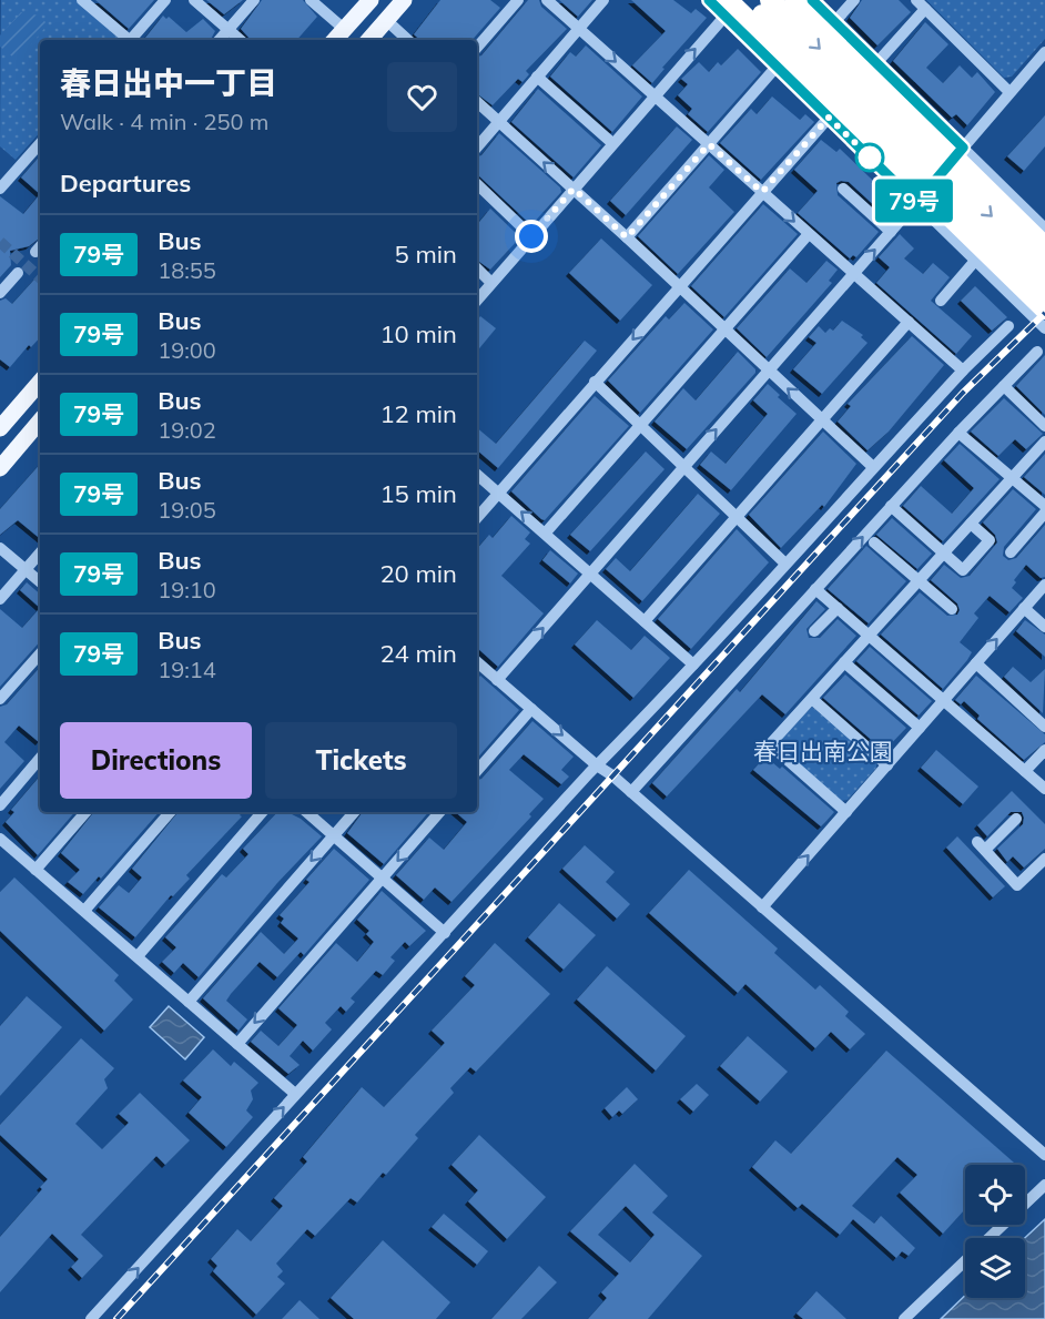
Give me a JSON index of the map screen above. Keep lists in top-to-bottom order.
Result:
{
  "parks": ["春日出南公園"],
  "lines": ["bus line 79号"],
  "page": {
    "on_map": "79号",
    "heading": [
      ["春日出中一丁目", "Walk · 4 min · 250 m"],
      "Departures"
    ],
    "list": [
      {
        "mark": "79号",
        "name": "Bus",
        "note": "18:55",
        "value": "5 min"
      },
      {
        "mark": "79号",
        "name": "Bus",
        "note": "19:00",
        "value": "10 min"
      },
      {
        "mark": "79号",
        "name": "Bus",
        "note": "19:02",
        "value": "12 min"
      },
      {
        "mark": "79号",
        "name": "Bus",
        "note": "19:05",
        "value": "15 min"
      },
      {
        "mark": "79号",
        "name": "Bus",
        "note": "19:10",
        "value": "20 min"
      },
      {
        "mark": "79号",
        "name": "Bus",
        "note": "19:14",
        "value": "24 min"
      }
    ],
    "buttons": ["Directions", "Tickets"]
  }
}
